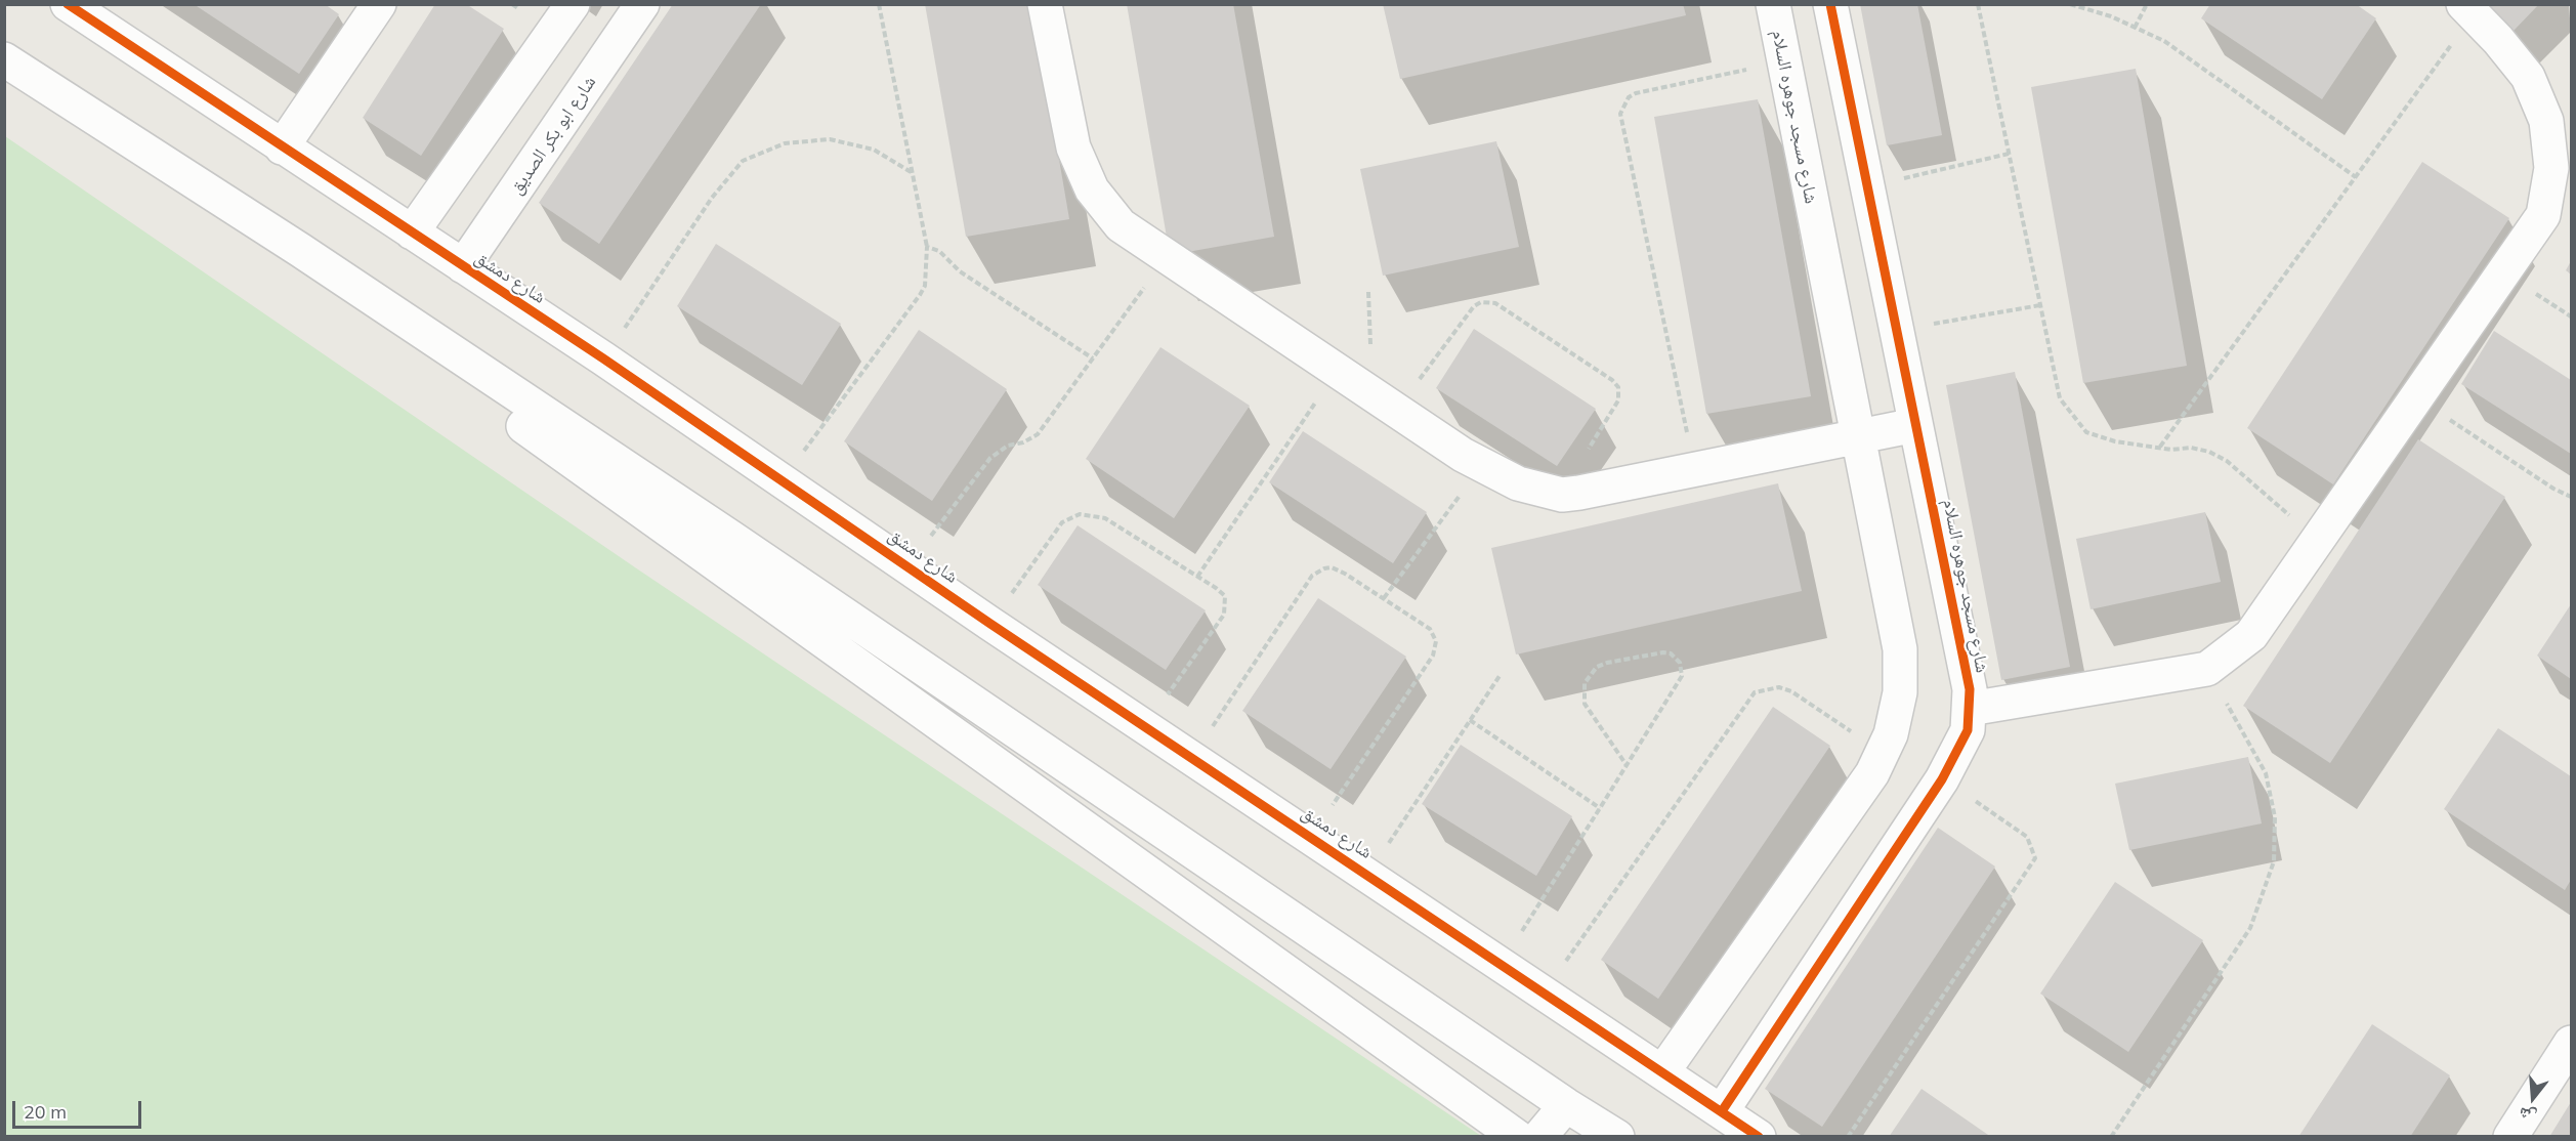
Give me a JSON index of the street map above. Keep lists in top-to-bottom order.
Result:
{
  "streets": {
    "street": ["شارع مسجد جوهره السلام", "شارع ابو بكر الصديق", "شارع دمشق"]
  },
  "crossings": [
    ["شارع مسجد جوهره السلام", "شارع دمشق"],
    ["شارع ابو بكر الصديق", "شارع دمشق"]
  ],
  "scale_bar": "20 m",
  "north": "bottom"
}
